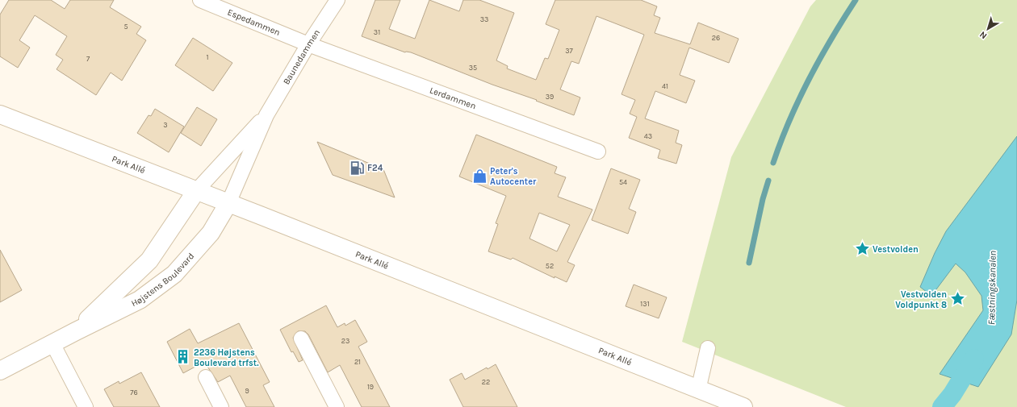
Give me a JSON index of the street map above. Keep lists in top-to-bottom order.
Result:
{
  "streets": {
    "street": [
      "Espedammen",
      "Baunedammen",
      "Lerdammen",
      "Park Allé",
      "Højstens Boulevard"
    ]
  },
  "crossings": [
    ["Espedammen", "Baunedammen"],
    ["Espedammen", "Lerdammen"],
    ["Baunedammen", "Lerdammen"],
    ["Baunedammen", "Park Allé"],
    ["Baunedammen", "Højstens Boulevard"],
    ["Park Allé", "Højstens Boulevard"]
  ],
  "water": ["Fæstningskanalen"],
  "places": {
    "fuel station": ["F24"],
    "shop": ["Peter's Autocenter"],
    "place": ["Vestvolden", "Vestvolden Voldpunkt 8"],
    "building": ["2236 Højstens Boulevard trfst."]
  },
  "house_numbers": [
    "33",
    "5",
    "31",
    "26",
    "37",
    "1",
    "7",
    "35",
    "41",
    "39",
    "3",
    "43",
    "54",
    "52",
    "131",
    "23",
    "21",
    "22",
    "19",
    "9",
    "76"
  ],
  "north": "bottom left"
}
